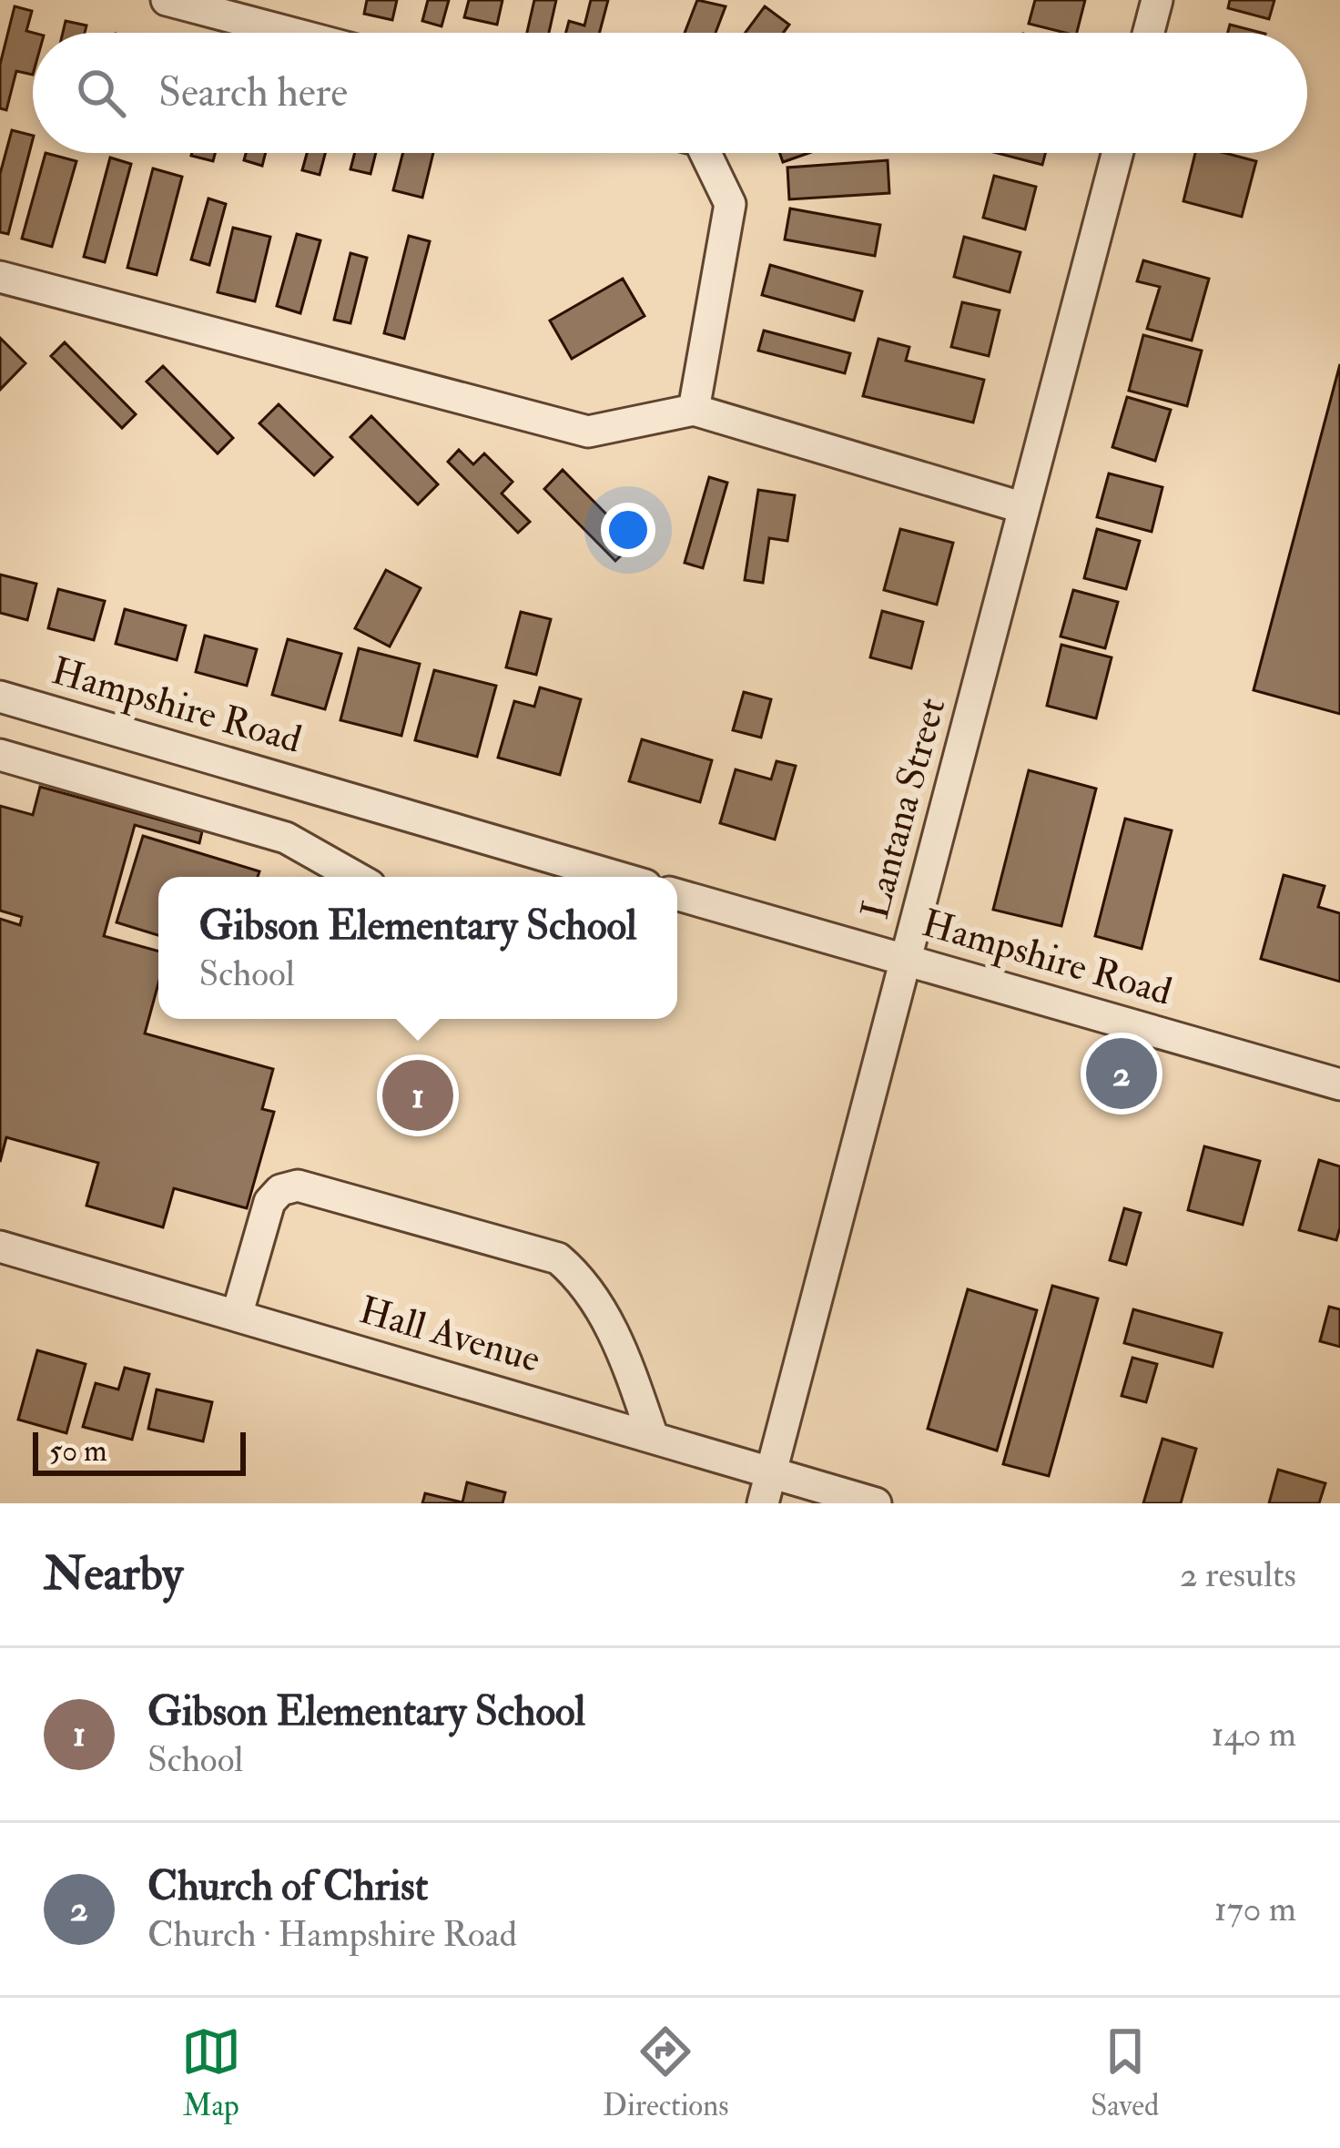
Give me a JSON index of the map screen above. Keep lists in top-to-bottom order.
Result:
{
  "streets": {
    "street": ["Hampshire Road", "Lantana Street", "Hall Avenue"]
  },
  "crossings": [
    ["Hampshire Road", "Lantana Street"],
    ["Lantana Street", "Hall Avenue"]
  ],
  "scale_bar": "50 m",
  "page": {
    "search": "Search here",
    "popup": ["Gibson Elementary School", "School"],
    "pins": ["2", "1"],
    "scale": "50 m",
    "heading": ["Nearby", "2 results"],
    "list": [
      {
        "mark": "1",
        "name": "Gibson Elementary School",
        "note": "School",
        "value": "140 m"
      },
      {
        "mark": "2",
        "name": "Church of Christ",
        "note": "Church · Hampshire Road",
        "value": "170 m"
      }
    ],
    "nav": ["Map", "Directions", "Saved"]
  }
}
